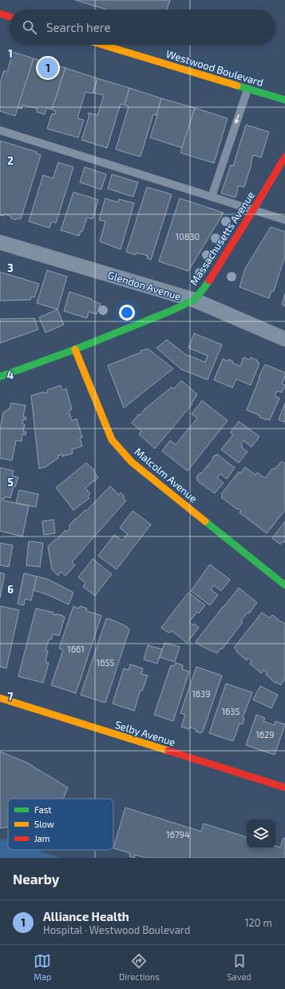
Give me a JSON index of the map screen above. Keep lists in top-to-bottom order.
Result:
{
  "streets": {
    "street": [
      "Westwood Boulevard",
      "Massachusetts Avenue",
      "Glendon Avenue",
      "Malcolm Avenue",
      "Selby Avenue"
    ]
  },
  "crossings": [
    ["Massachusetts Avenue", "Glendon Avenue"],
    ["Massachusetts Avenue", "Malcolm Avenue"]
  ],
  "house_numbers": [
    "10830",
    "1661",
    "1655",
    "1639",
    "1635",
    "1629",
    "16794"
  ],
  "legend": ["Fast", "Slow", "Jam"],
  "page": {
    "search": "Search here",
    "pins": "1",
    "heading": "Nearby",
    "list": [
      {
        "mark": "1",
        "name": "Alliance Health",
        "note": "Hospital · Westwood Boulevard",
        "value": "120 m"
      }
    ],
    "nav": ["Map", "Directions", "Saved"]
  },
  "grid": {
    "rows": [
      "1",
      "2",
      "3",
      "4",
      "5",
      "6",
      "7"
    ]
  }
}
